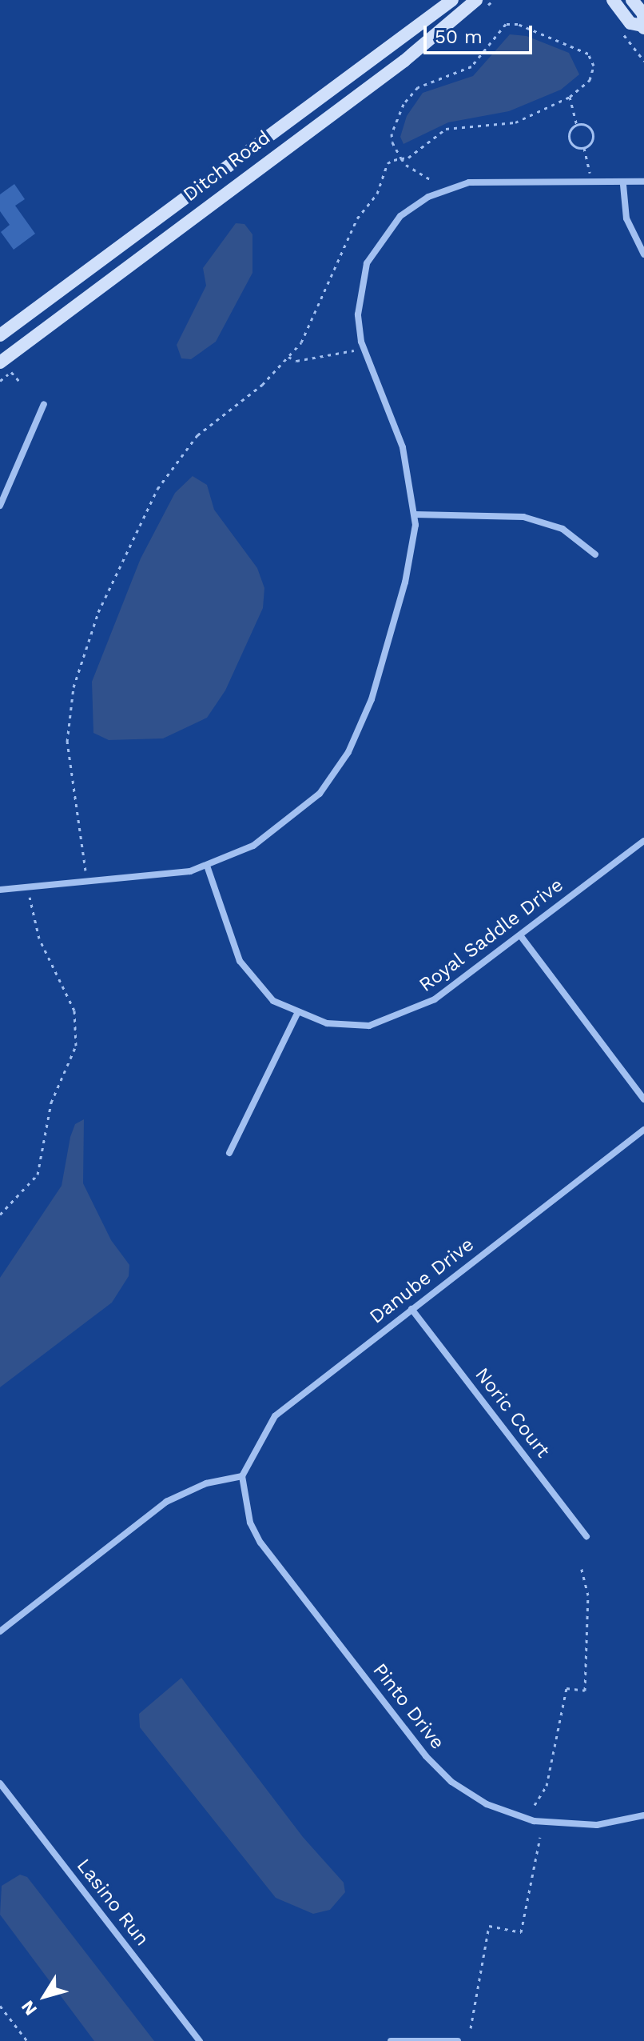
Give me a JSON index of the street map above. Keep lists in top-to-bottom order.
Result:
{
  "streets": {
    "street": [
      "Ditch Road",
      "Royal Saddle Drive",
      "Danube Drive",
      "Noric Court",
      "Pinto Drive",
      "Lasino Run"
    ]
  },
  "crossings": [
    ["Danube Drive", "Noric Court"],
    ["Danube Drive", "Pinto Drive"]
  ],
  "scale_bar": "50 m",
  "north": "bottom left"
}
